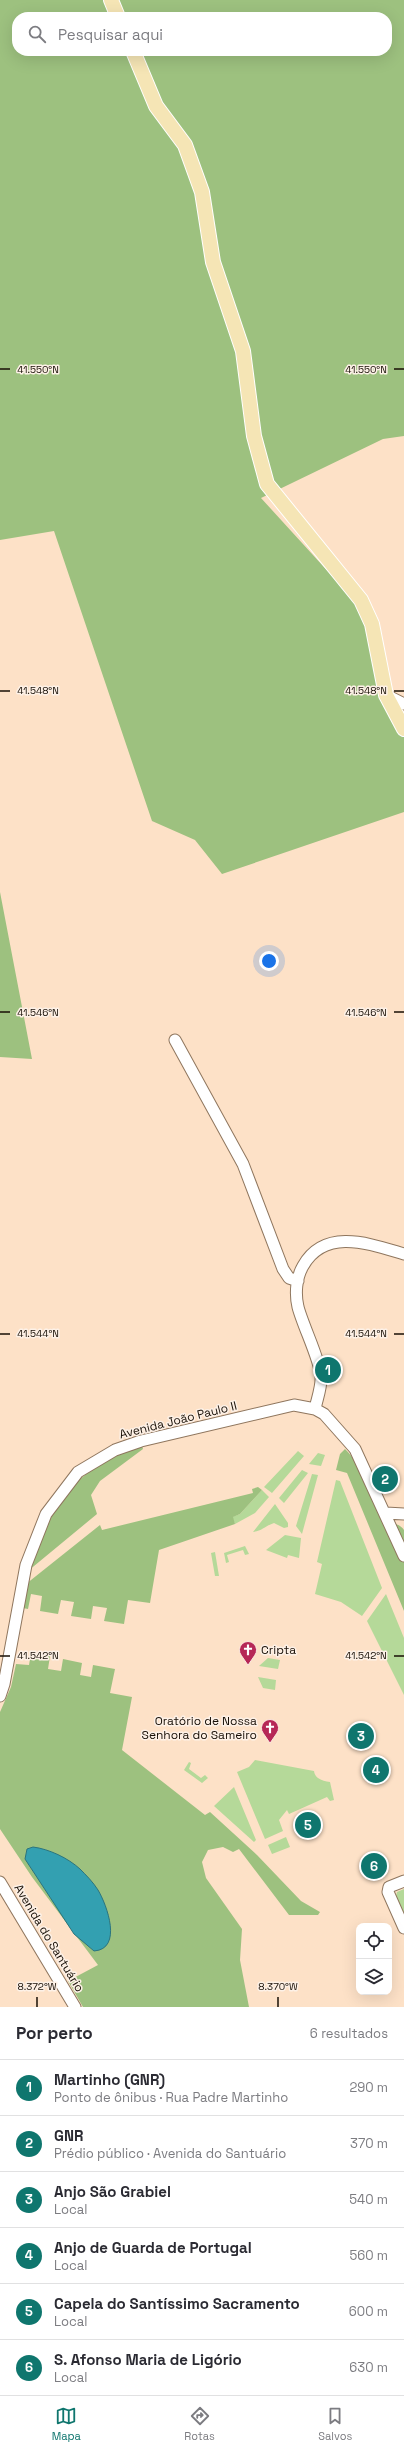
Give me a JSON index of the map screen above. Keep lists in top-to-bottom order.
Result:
{
  "streets": {
    "street": ["Avenida João Paulo II", "Avenida do Santuário"]
  },
  "places": {
    "church": ["Cripta", "Oratório de Nossa Senhora do Sameiro"]
  },
  "page": {
    "search": "Pesquisar aqui",
    "pins": [
      "1",
      "2",
      "3",
      "4",
      "5",
      "6"
    ],
    "heading": ["Por perto", "6 resultados"],
    "list": [
      {
        "mark": "1",
        "name": "Martinho (GNR)",
        "note": "Ponto de ônibus · Rua Padre Martinho",
        "value": "290 m"
      },
      {
        "mark": "2",
        "name": "GNR",
        "note": "Prédio público · Avenida do Santuário",
        "value": "370 m"
      },
      {
        "mark": "3",
        "name": "Anjo São Grabiel",
        "note": "Local",
        "value": "540 m"
      },
      {
        "mark": "4",
        "name": "Anjo de Guarda de Portugal",
        "note": "Local",
        "value": "560 m"
      },
      {
        "mark": "5",
        "name": "Capela do Santíssimo Sacramento",
        "note": "Local",
        "value": "600 m"
      },
      {
        "mark": "6",
        "name": "S. Afonso Maria de Ligório",
        "note": "Local",
        "value": "630 m"
      }
    ],
    "nav": ["Mapa", "Rotas", "Salvos"]
  },
  "coordinates": [
    "41.550°N",
    "41.548°N",
    "41.546°N",
    "41.544°N",
    "41.542°N",
    "8.372°W",
    "8.370°W"
  ]
}
